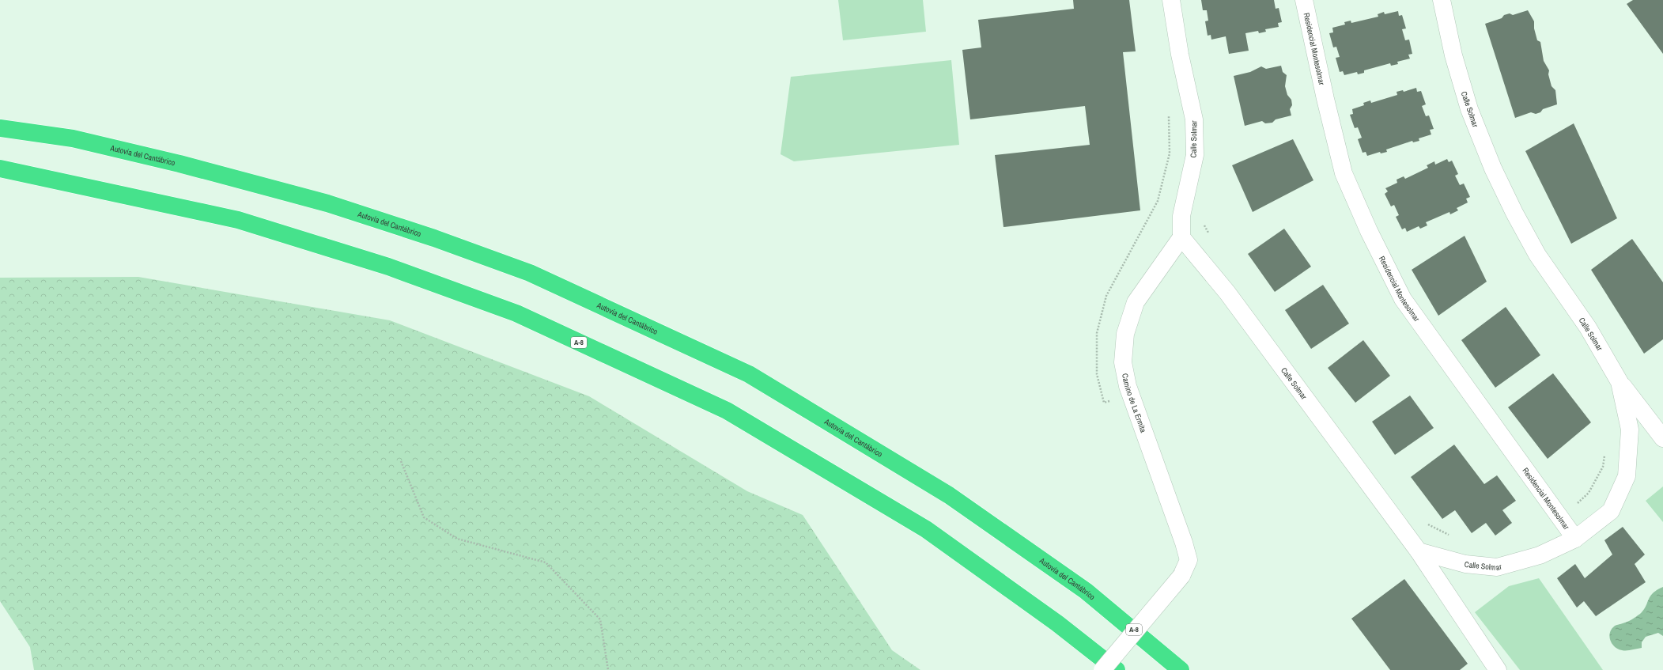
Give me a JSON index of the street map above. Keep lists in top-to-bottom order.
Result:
{
  "streets": {
    "highway": ["Autovía del Cantábrico", "A-8"],
    "street": ["Residencial Montesolmar", "Calle Solmar", "Camino de La Ermita"]
  },
  "crossings": [
    ["Residencial Montesolmar", "Calle Solmar"],
    ["Calle Solmar", "Camino de La Ermita"]
  ]
}
